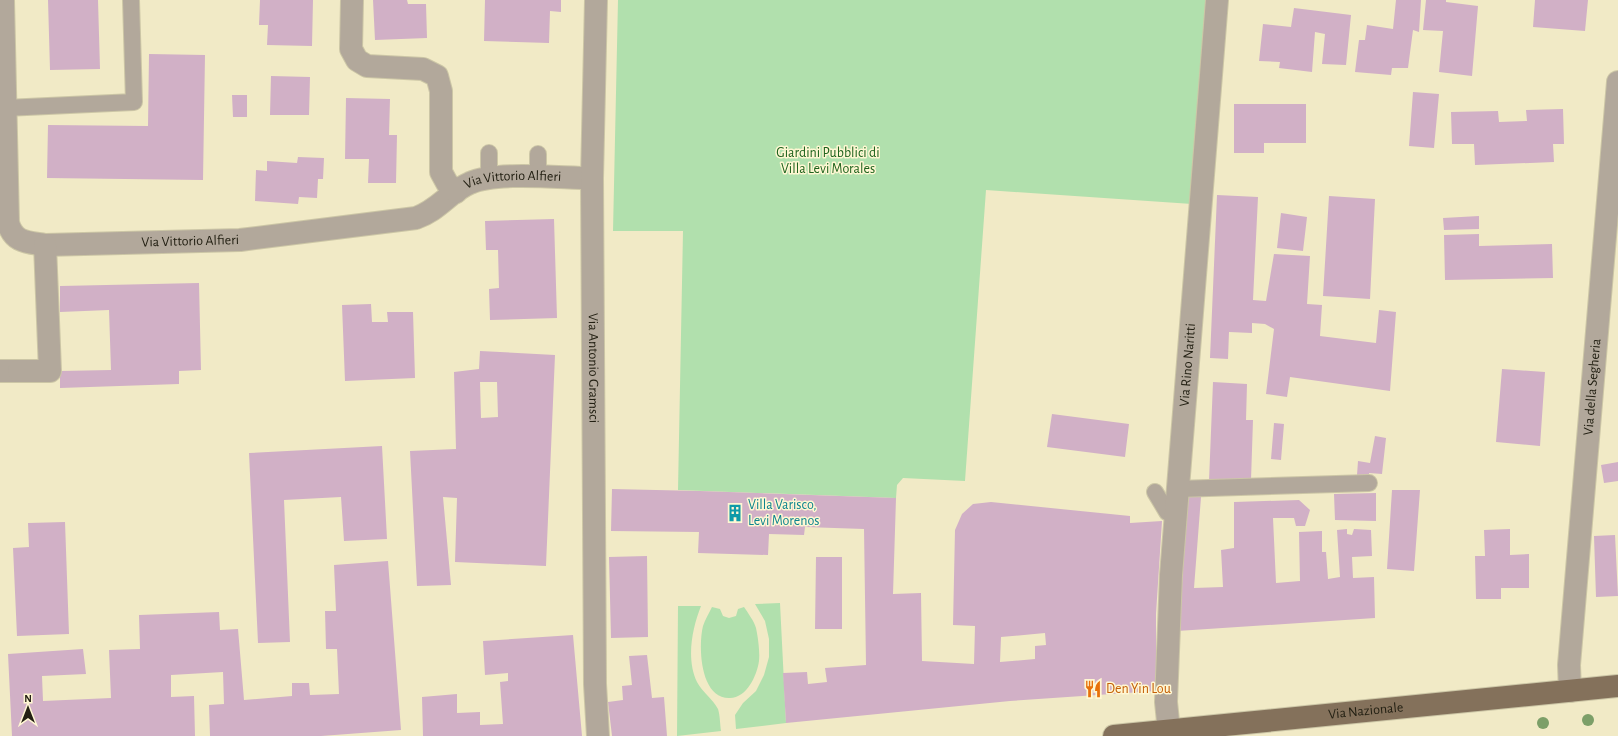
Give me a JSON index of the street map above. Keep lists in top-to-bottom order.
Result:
{
  "streets": {
    "main road": ["Via Nazionale"],
    "street": [
      "Via Vittorio Alfieri",
      "Via Rino Naritti",
      "Via Antonio Gramsci",
      "Via della Segheria"
    ]
  },
  "crossings": [
    ["Via Vittorio Alfieri", "Via Antonio Gramsci"],
    ["Via Rino Naritti", "Via Nazionale"],
    ["Via della Segheria", "Via Nazionale"]
  ],
  "parks": ["Giardini Pubblici di Villa Levi Morales"],
  "places": {
    "building": ["Villa Varisco, Levi Morenos"],
    "restaurant": ["Den Yin Lou"]
  },
  "north": "top"
}
